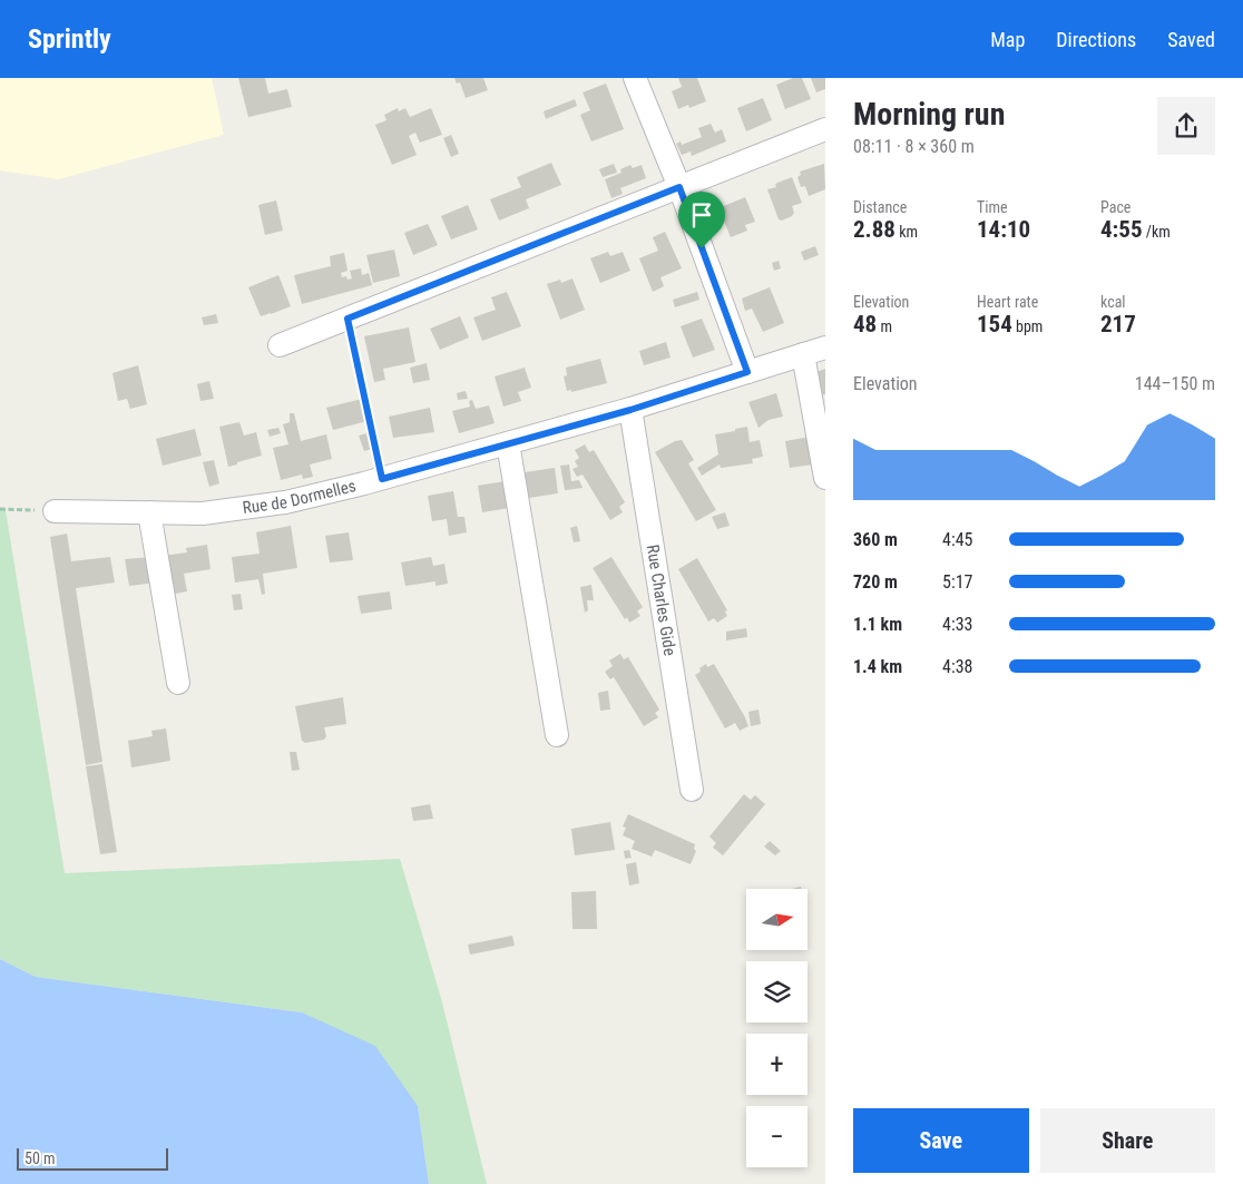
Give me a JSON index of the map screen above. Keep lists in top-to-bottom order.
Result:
{
  "streets": {
    "street": ["Rue de Dormelles", "Rue Charles Gide"]
  },
  "crossings": [
    ["Rue de Dormelles", "Rue Charles Gide"]
  ],
  "scale_bar": "50 m",
  "north": "right",
  "page": {
    "header": "Sprintly",
    "nav": ["Map", "Directions", "Saved"],
    "heading": ["Morning run", "08:11 · 8 × 360 m"],
    "stats": [
      ["Distance", "2.88 km"],
      ["Time", "14:10"],
      ["Pace", "4:55 /km"],
      ["Elevation", "48 m"],
      ["Heart rate", "154 bpm"],
      ["kcal", "217"]
    ],
    "chart": ["Elevation", "144–150 m"],
    "list": [
      {
        "name": "360 m",
        "note": "4:45"
      },
      {
        "name": "720 m",
        "note": "5:17"
      },
      {
        "name": "1.1 km",
        "note": "4:33"
      },
      {
        "name": "1.4 km",
        "note": "4:38"
      }
    ],
    "map_buttons": ["+", "−"],
    "buttons": ["Save", "Share"],
    "scale": "50 m"
  }
}
